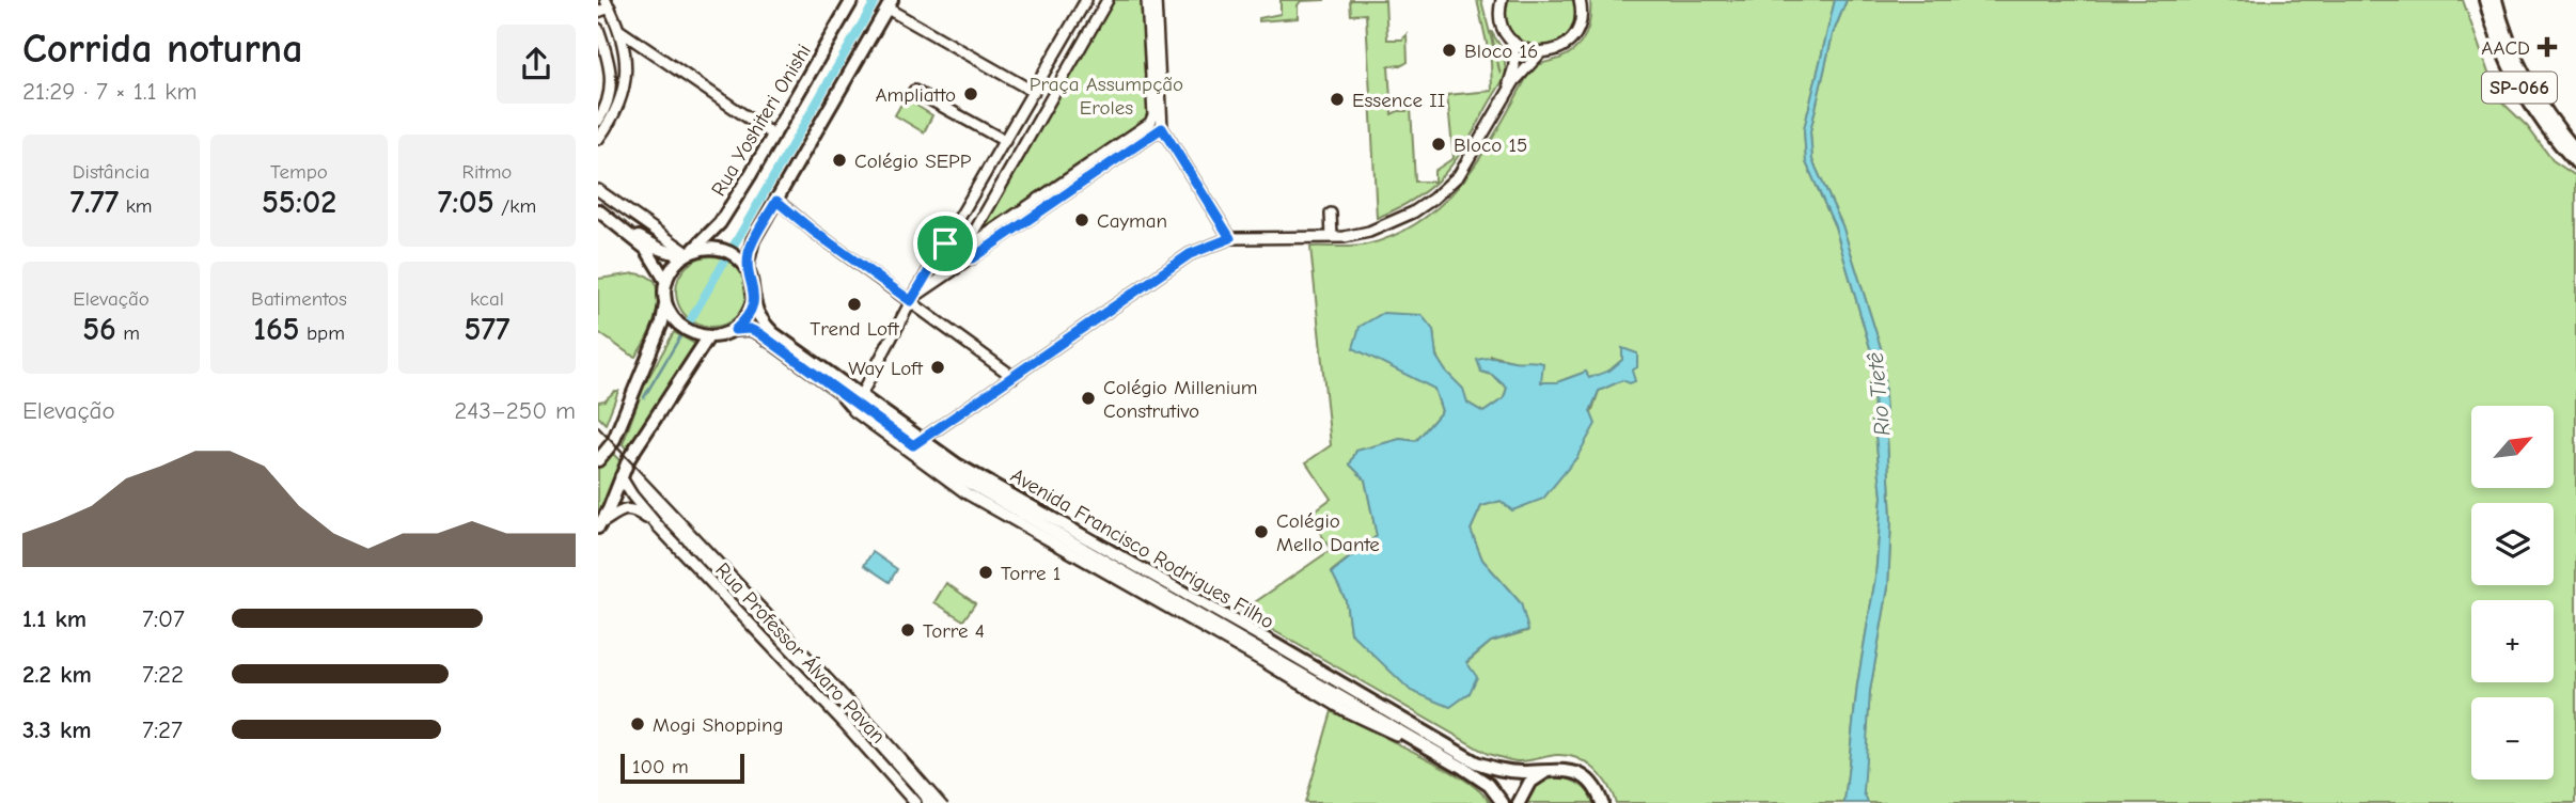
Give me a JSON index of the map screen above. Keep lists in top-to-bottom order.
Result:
{
  "streets": {
    "main road": ["SP-066", "Rua Yoshiteri Onishi", "Avenida Francisco Rodrigues Filho"],
    "street": ["Rua Professor Álvaro Pavan"]
  },
  "crossings": [
    ["Rua Yoshiteri Onishi", "Avenida Francisco Rodrigues Filho"]
  ],
  "water": ["Rio Tietê"],
  "parks": ["Praça Assumpção Eroles"],
  "places": {
    "health": ["AACD"],
    "other": [
      "Bloco 16",
      "Ampliatto",
      "Essence II",
      "Bloco 15",
      "Colégio SEPP",
      "Cayman",
      "Trend Loft",
      "Way Loft",
      "Colégio Millenium Construtivo",
      "Colégio Mello Dante",
      "Torre 1",
      "Torre 4",
      "Mogi Shopping"
    ]
  },
  "scale_bar": "100 m",
  "north": "top right",
  "page": {
    "heading": ["Corrida noturna", "21:29 · 7 × 1.1 km"],
    "stats": [
      ["Distância", "7.77 km"],
      ["Tempo", "55:02"],
      ["Ritmo", "7:05 /km"],
      ["Elevação", "56 m"],
      ["Batimentos", "165 bpm"],
      ["kcal", "577"]
    ],
    "chart": ["Elevação", "243–250 m"],
    "map_buttons": ["+", "−"],
    "list": [
      {
        "name": "1.1 km",
        "note": "7:07"
      },
      {
        "name": "2.2 km",
        "note": "7:22"
      },
      {
        "name": "3.3 km",
        "note": "7:27"
      }
    ],
    "scale": "100 m"
  }
}
